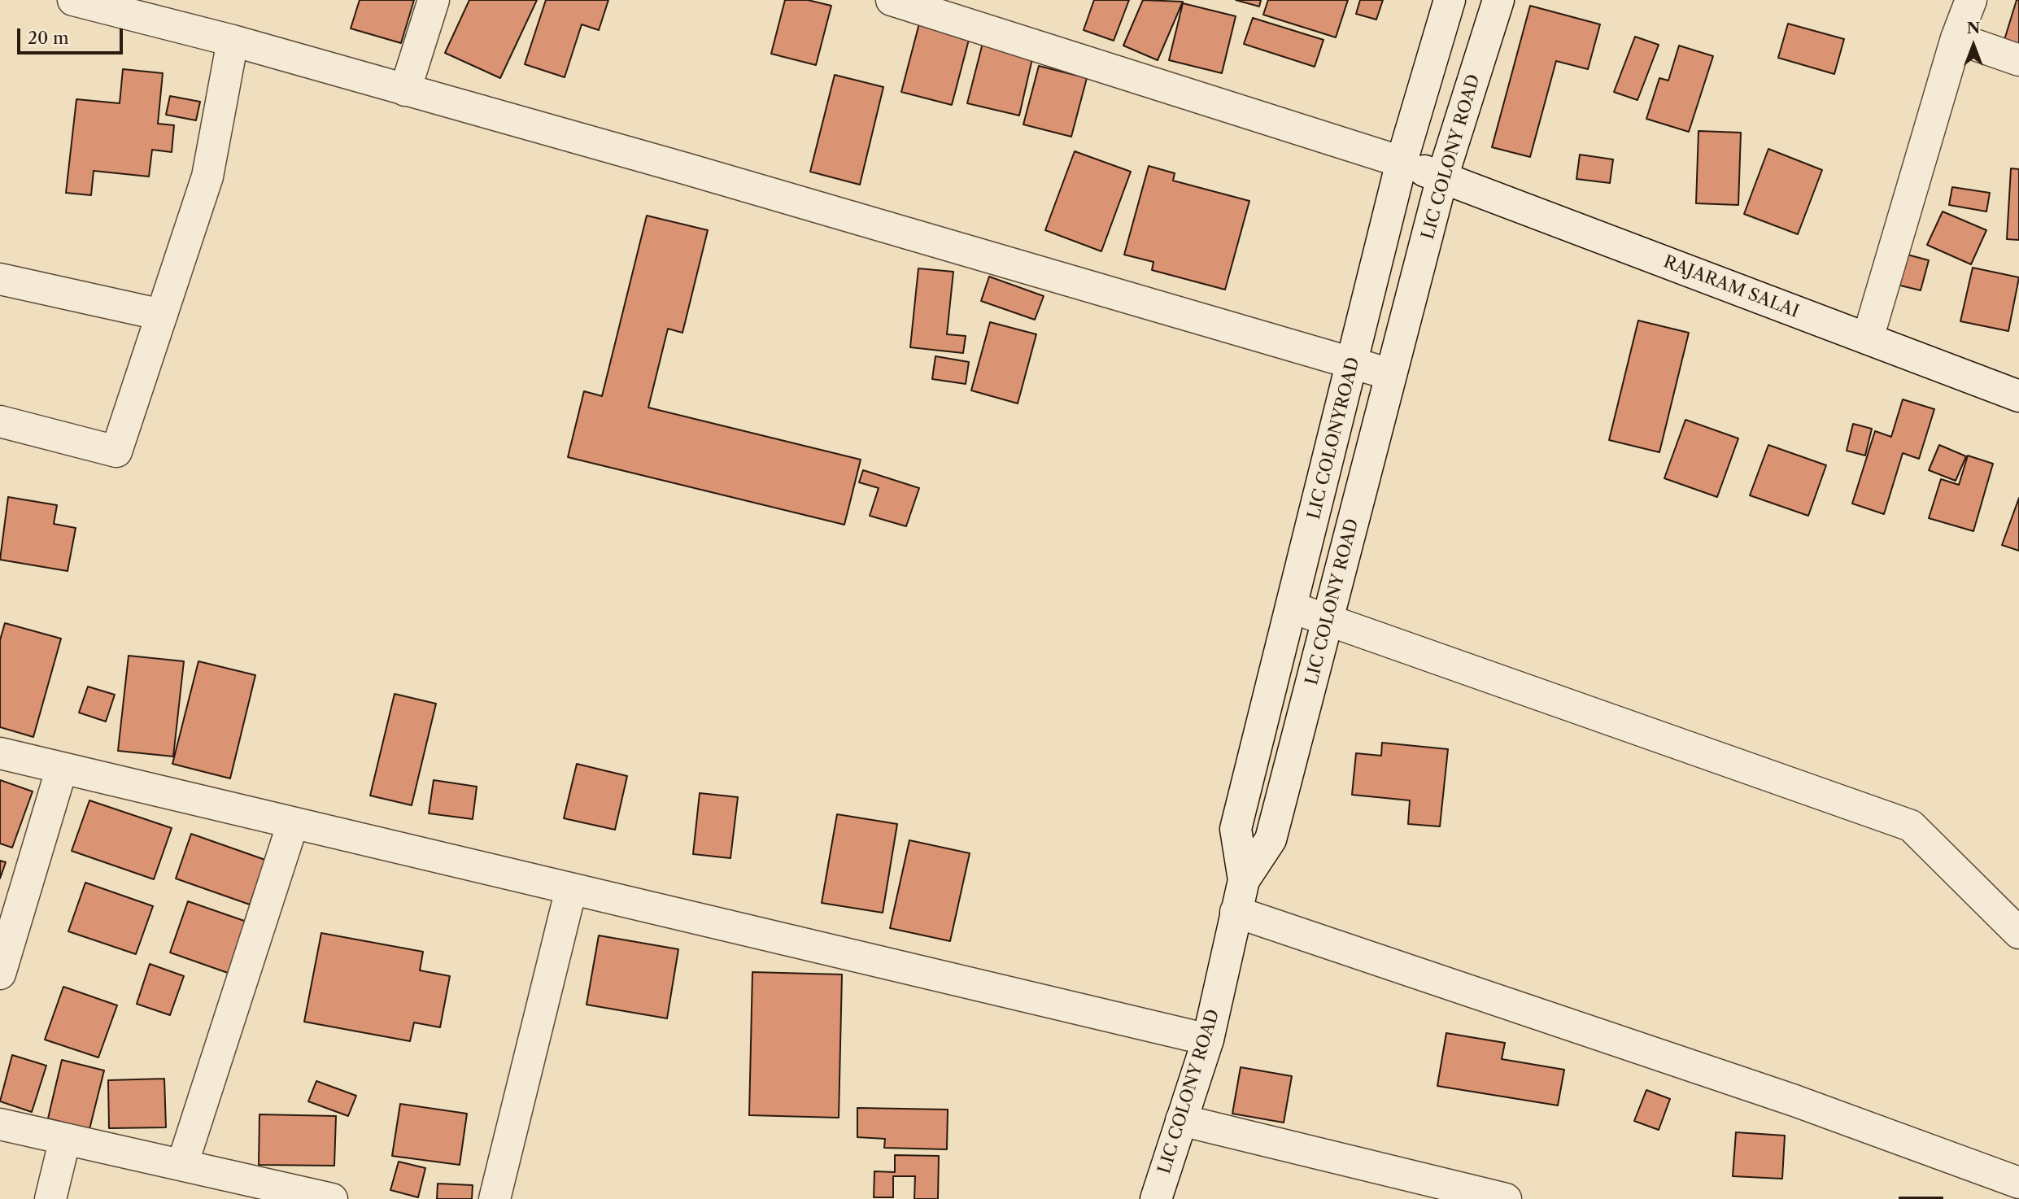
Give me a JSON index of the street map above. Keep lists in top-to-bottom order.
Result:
{
  "streets": {
    "street": ["LIC COLONY ROAD", "RAJARAM SALAI", "LIC COLONYROAD"]
  },
  "crossings": [
    ["LIC COLONY ROAD", "RAJARAM SALAI"],
    ["LIC COLONY ROAD", "LIC COLONYROAD"],
    ["RAJARAM SALAI", "LIC COLONYROAD"]
  ],
  "scale_bar": "20 m",
  "north": "top"
}
